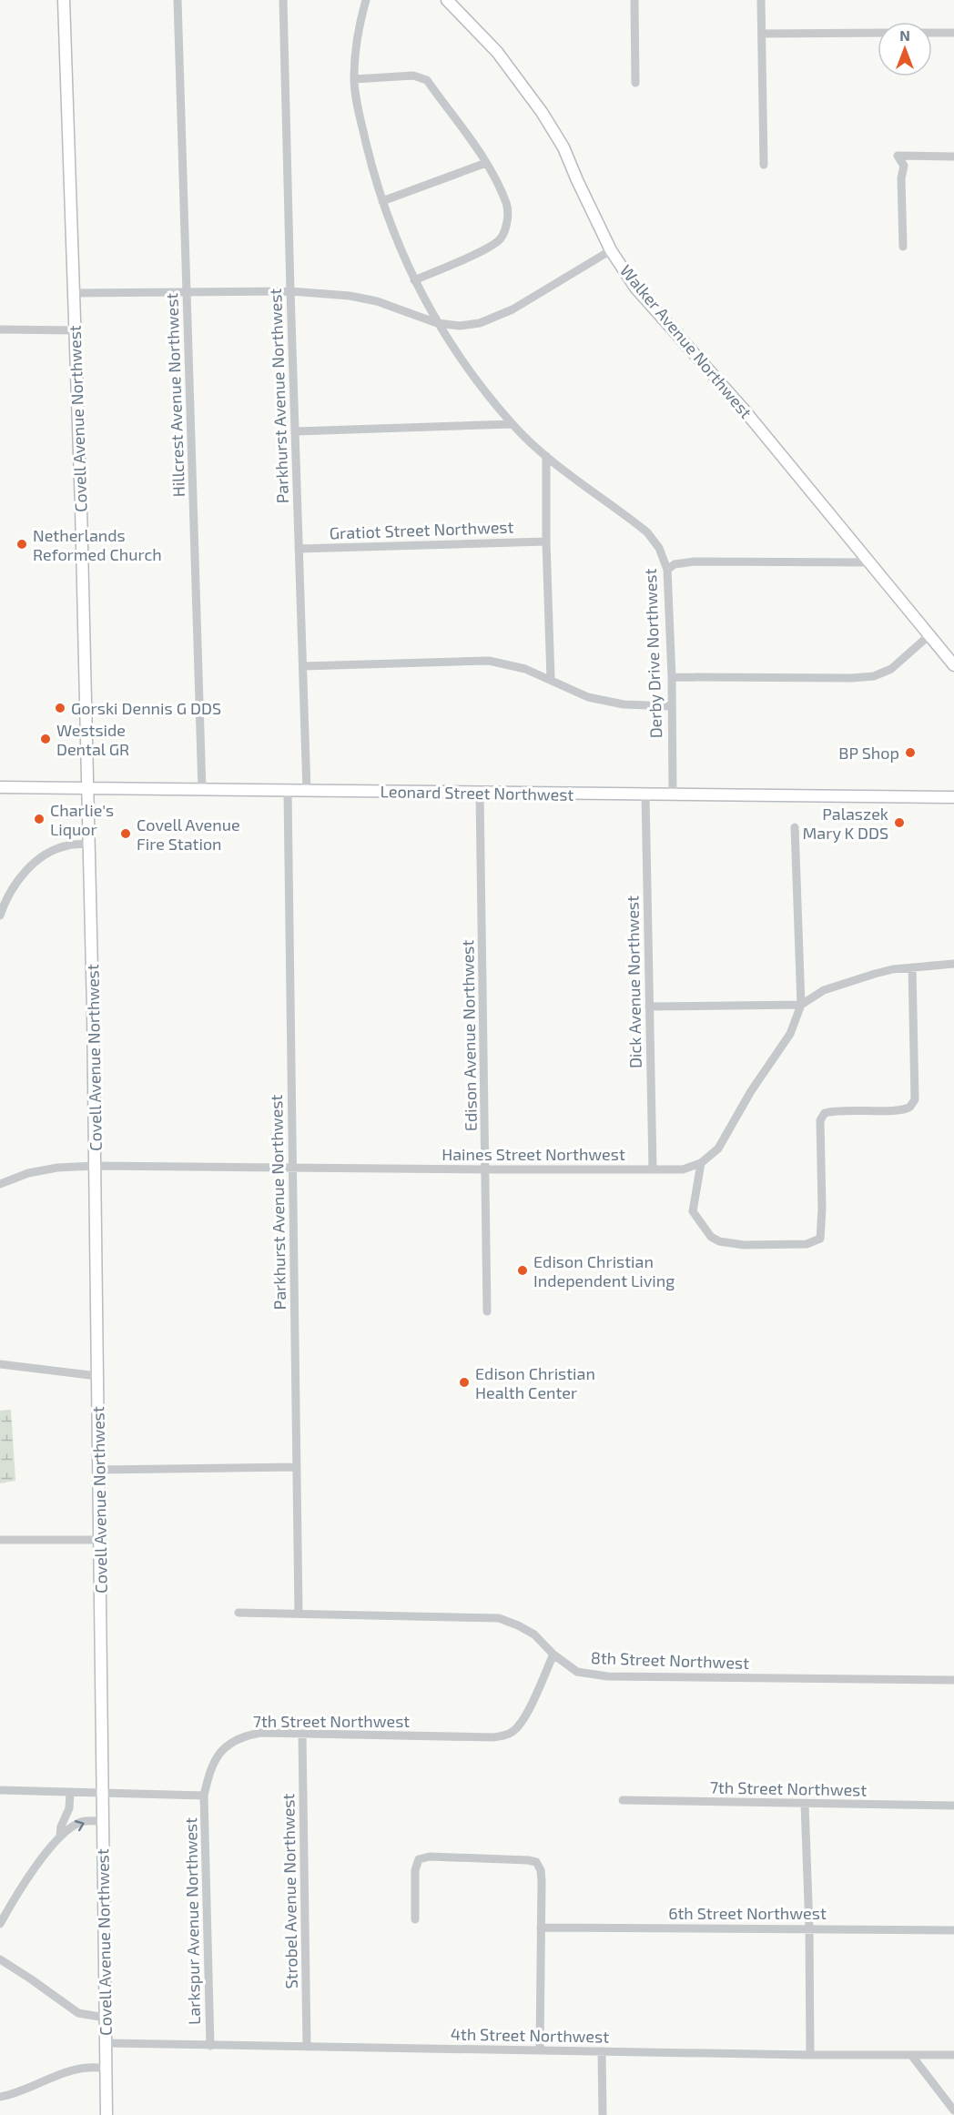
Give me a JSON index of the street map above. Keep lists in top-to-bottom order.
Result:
{
  "streets": {
    "street": [
      "Walker Avenue Northwest",
      "Hillcrest Avenue Northwest",
      "Parkhurst Avenue Northwest",
      "Covell Avenue Northwest",
      "Gratiot Street Northwest",
      "Derby Drive Northwest",
      "Leonard Street Northwest",
      "Dick Avenue Northwest",
      "Edison Avenue Northwest",
      "Haines Street Northwest",
      "8th Street Northwest",
      "7th Street Northwest",
      "Strobel Avenue Northwest",
      "6th Street Northwest",
      "Larkspur Avenue Northwest",
      "4th Street Northwest"
    ]
  },
  "crossings": [
    ["Hillcrest Avenue Northwest", "Leonard Street Northwest"],
    ["Parkhurst Avenue Northwest", "Gratiot Street Northwest"],
    ["Parkhurst Avenue Northwest", "Leonard Street Northwest"],
    ["Parkhurst Avenue Northwest", "Haines Street Northwest"],
    ["Parkhurst Avenue Northwest", "8th Street Northwest"],
    ["Covell Avenue Northwest", "Leonard Street Northwest"],
    ["Covell Avenue Northwest", "Haines Street Northwest"],
    ["Covell Avenue Northwest", "4th Street Northwest"],
    ["Derby Drive Northwest", "Leonard Street Northwest"],
    ["Leonard Street Northwest", "Dick Avenue Northwest"],
    ["Leonard Street Northwest", "Edison Avenue Northwest"],
    ["Dick Avenue Northwest", "Haines Street Northwest"],
    ["Edison Avenue Northwest", "Haines Street Northwest"],
    ["8th Street Northwest", "7th Street Northwest"],
    ["7th Street Northwest", "Strobel Avenue Northwest"],
    ["7th Street Northwest", "Larkspur Avenue Northwest"],
    ["Strobel Avenue Northwest", "4th Street Northwest"],
    ["Larkspur Avenue Northwest", "4th Street Northwest"]
  ],
  "places": [
    "Netherlands Reformed Church",
    "Gorski Dennis G DDS",
    "Westside Dental GR",
    "BP Shop",
    "Charlie's Liquor",
    "Palaszek Mary K DDS",
    "Covell Avenue Fire Station",
    "Edison Christian Independent Living",
    "Edison Christian Health Center"
  ],
  "north": "top"
}
